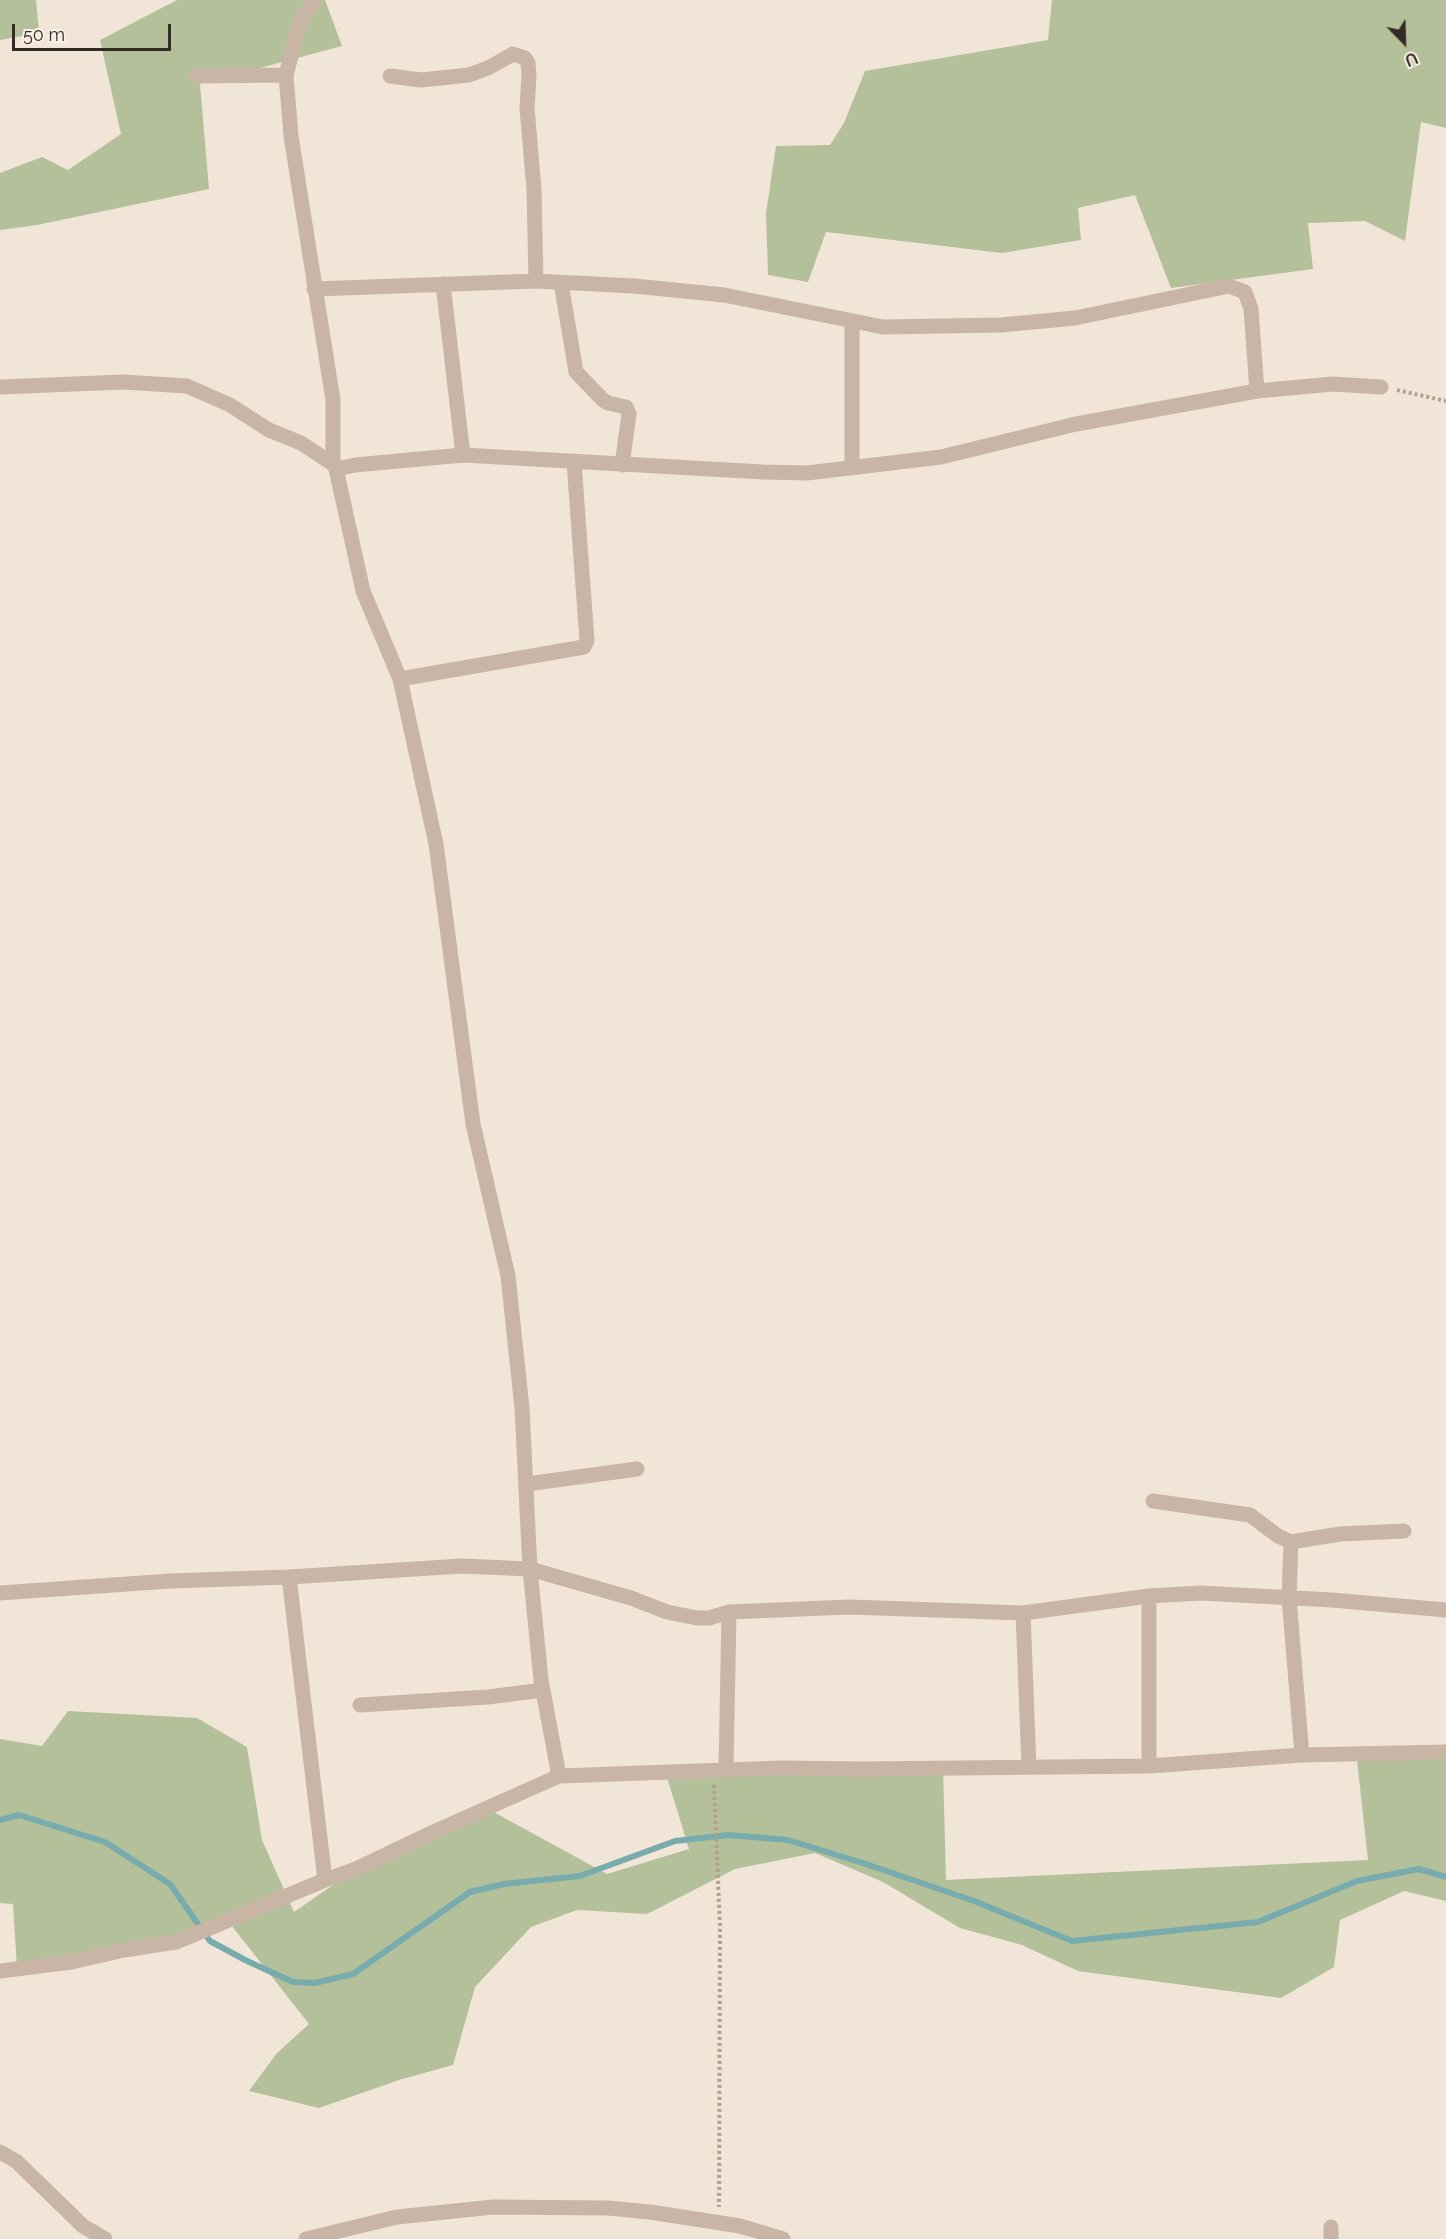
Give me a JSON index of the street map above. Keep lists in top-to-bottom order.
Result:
{
  "scale_bar": "50 m",
  "north": "bottom right"
}
